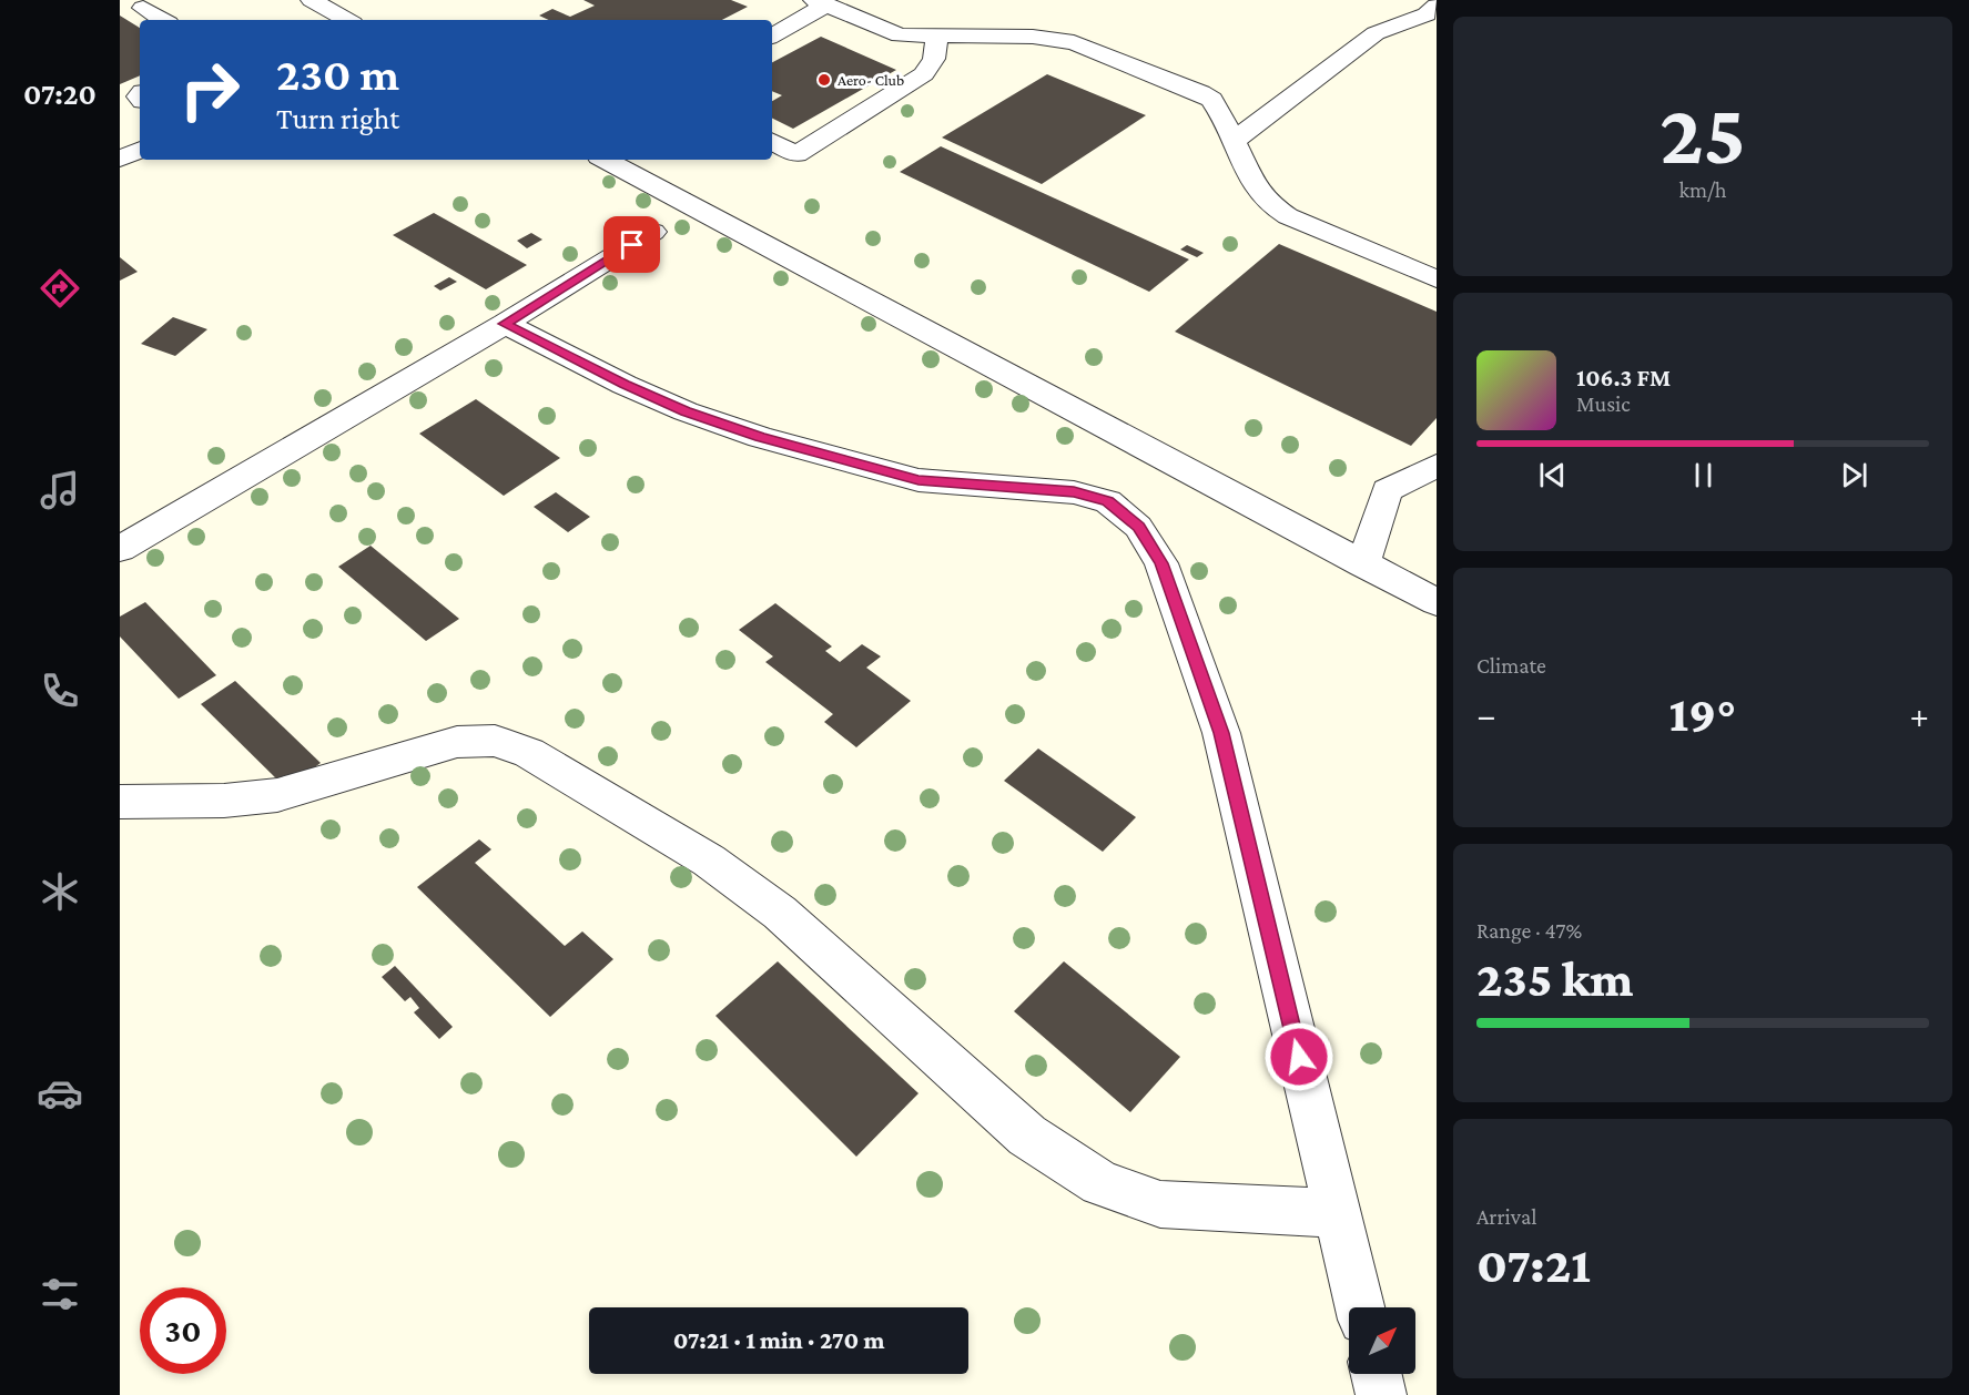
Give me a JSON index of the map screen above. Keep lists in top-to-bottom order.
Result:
{
  "places": ["Aero- Club"],
  "north": "top right",
  "page": {
    "tabs": "07:20",
    "tile": [
      ["25", "km/h"],
      "Climate",
      ["Range · 47%", "235 km"],
      ["Arrival", "07:21"]
    ],
    "turn": ["230 m", "Turn right"],
    "song": ["106.3 FM", "Music"],
    "heat": ["−", "19°", "+"],
    "limit": "30",
    "trip": "07:21 · 1 min · 270 m"
  }
}
